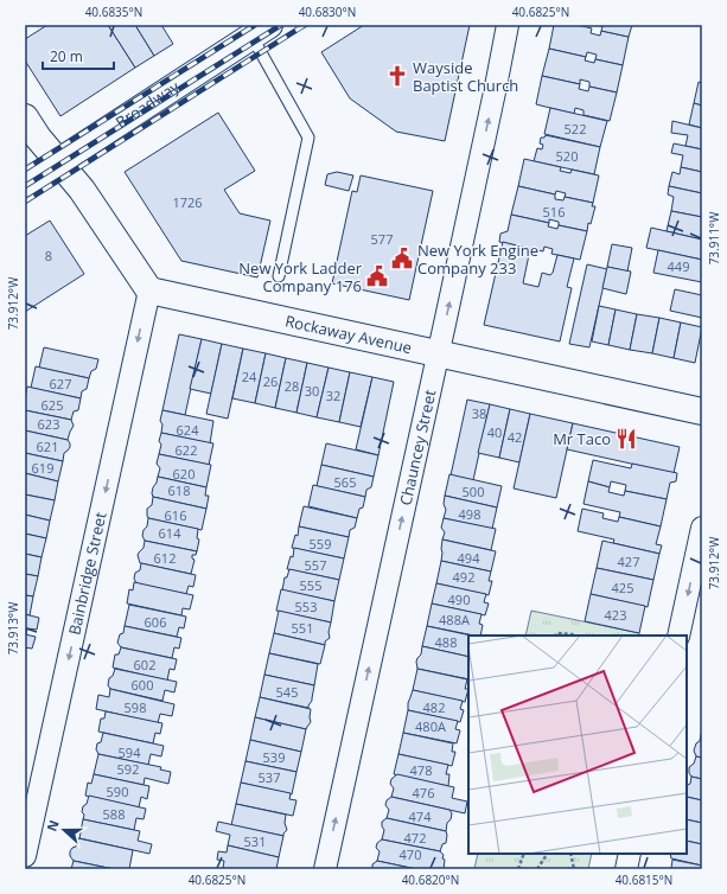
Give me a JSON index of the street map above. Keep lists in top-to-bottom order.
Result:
{
  "streets": {
    "main road": ["Broadway", "Rockaway Avenue"],
    "street": ["Chauncey Street", "Bainbridge Street"]
  },
  "crossings": [
    ["Rockaway Avenue", "Chauncey Street"],
    ["Rockaway Avenue", "Bainbridge Street"]
  ],
  "one_way": ["Chauncey Street", "Bainbridge Street"],
  "places": {
    "church": ["Wayside Baptist Church"],
    "public building": ["New York Engine Company 233", "New York Ladder Company 176"],
    "restaurant": ["Mr Taco"]
  },
  "house_numbers": [
    "522",
    "520",
    "1726",
    "516",
    "577",
    "8",
    "449",
    "24",
    "26",
    "627",
    "28",
    "30",
    "32",
    "625",
    "38",
    "623",
    "624",
    "40",
    "42",
    "621",
    "622",
    "619",
    "620",
    "565",
    "618",
    "500",
    "498",
    "616",
    "614",
    "559",
    "612",
    "494",
    "427",
    "557",
    "492",
    "555",
    "425",
    "490",
    "553",
    "423",
    "488A",
    "606",
    "551",
    "488",
    "602",
    "600",
    "545",
    "598",
    "482",
    "480A",
    "594",
    "539",
    "592",
    "478",
    "537",
    "590",
    "476",
    "588",
    "474",
    "472",
    "531",
    "470"
  ],
  "scale_bar": "20 m",
  "north": "left",
  "coordinates": [
    "40.6835°N",
    "40.6830°N",
    "40.6825°N",
    "73.911°W",
    "73.912°W",
    "73.913°W",
    "40.6820°N",
    "40.6815°N"
  ]
}
